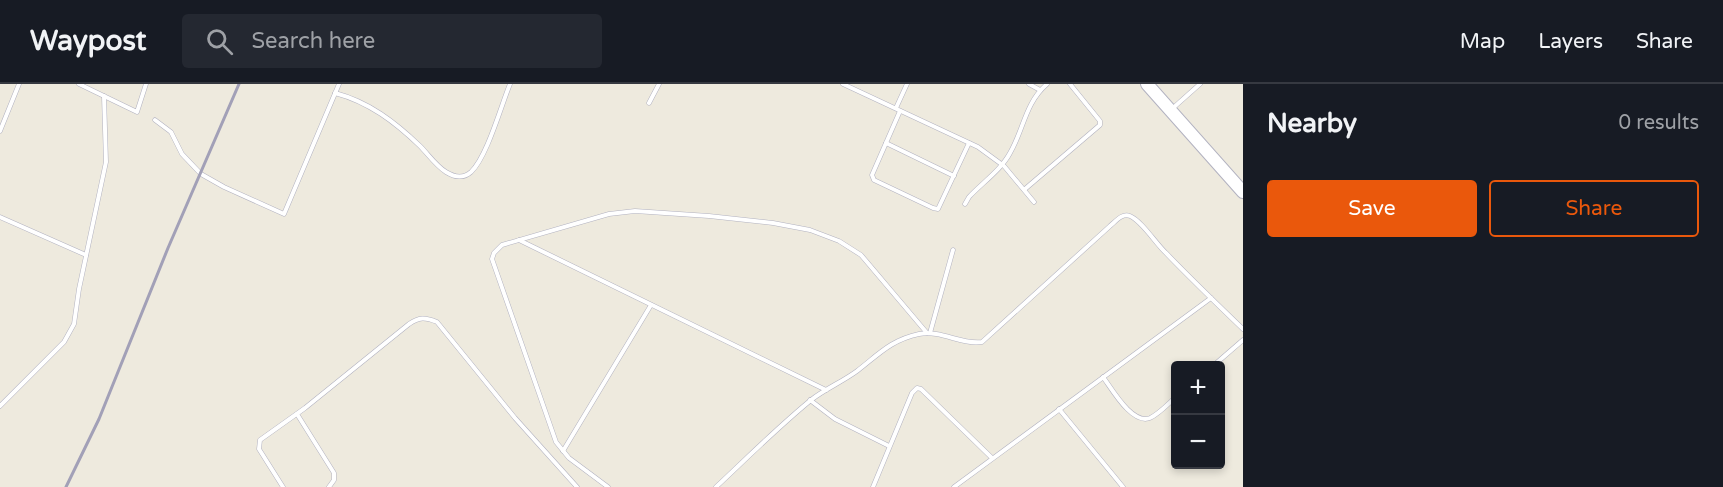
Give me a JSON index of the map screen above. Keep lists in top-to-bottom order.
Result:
{
  "page": {
    "header": "Waypost",
    "search": "Search here",
    "nav": ["Map", "Layers", "Share"],
    "heading": ["Nearby", "0 results"],
    "buttons": ["Save", "Share"],
    "map_buttons": ["+", "−"]
  }
}
